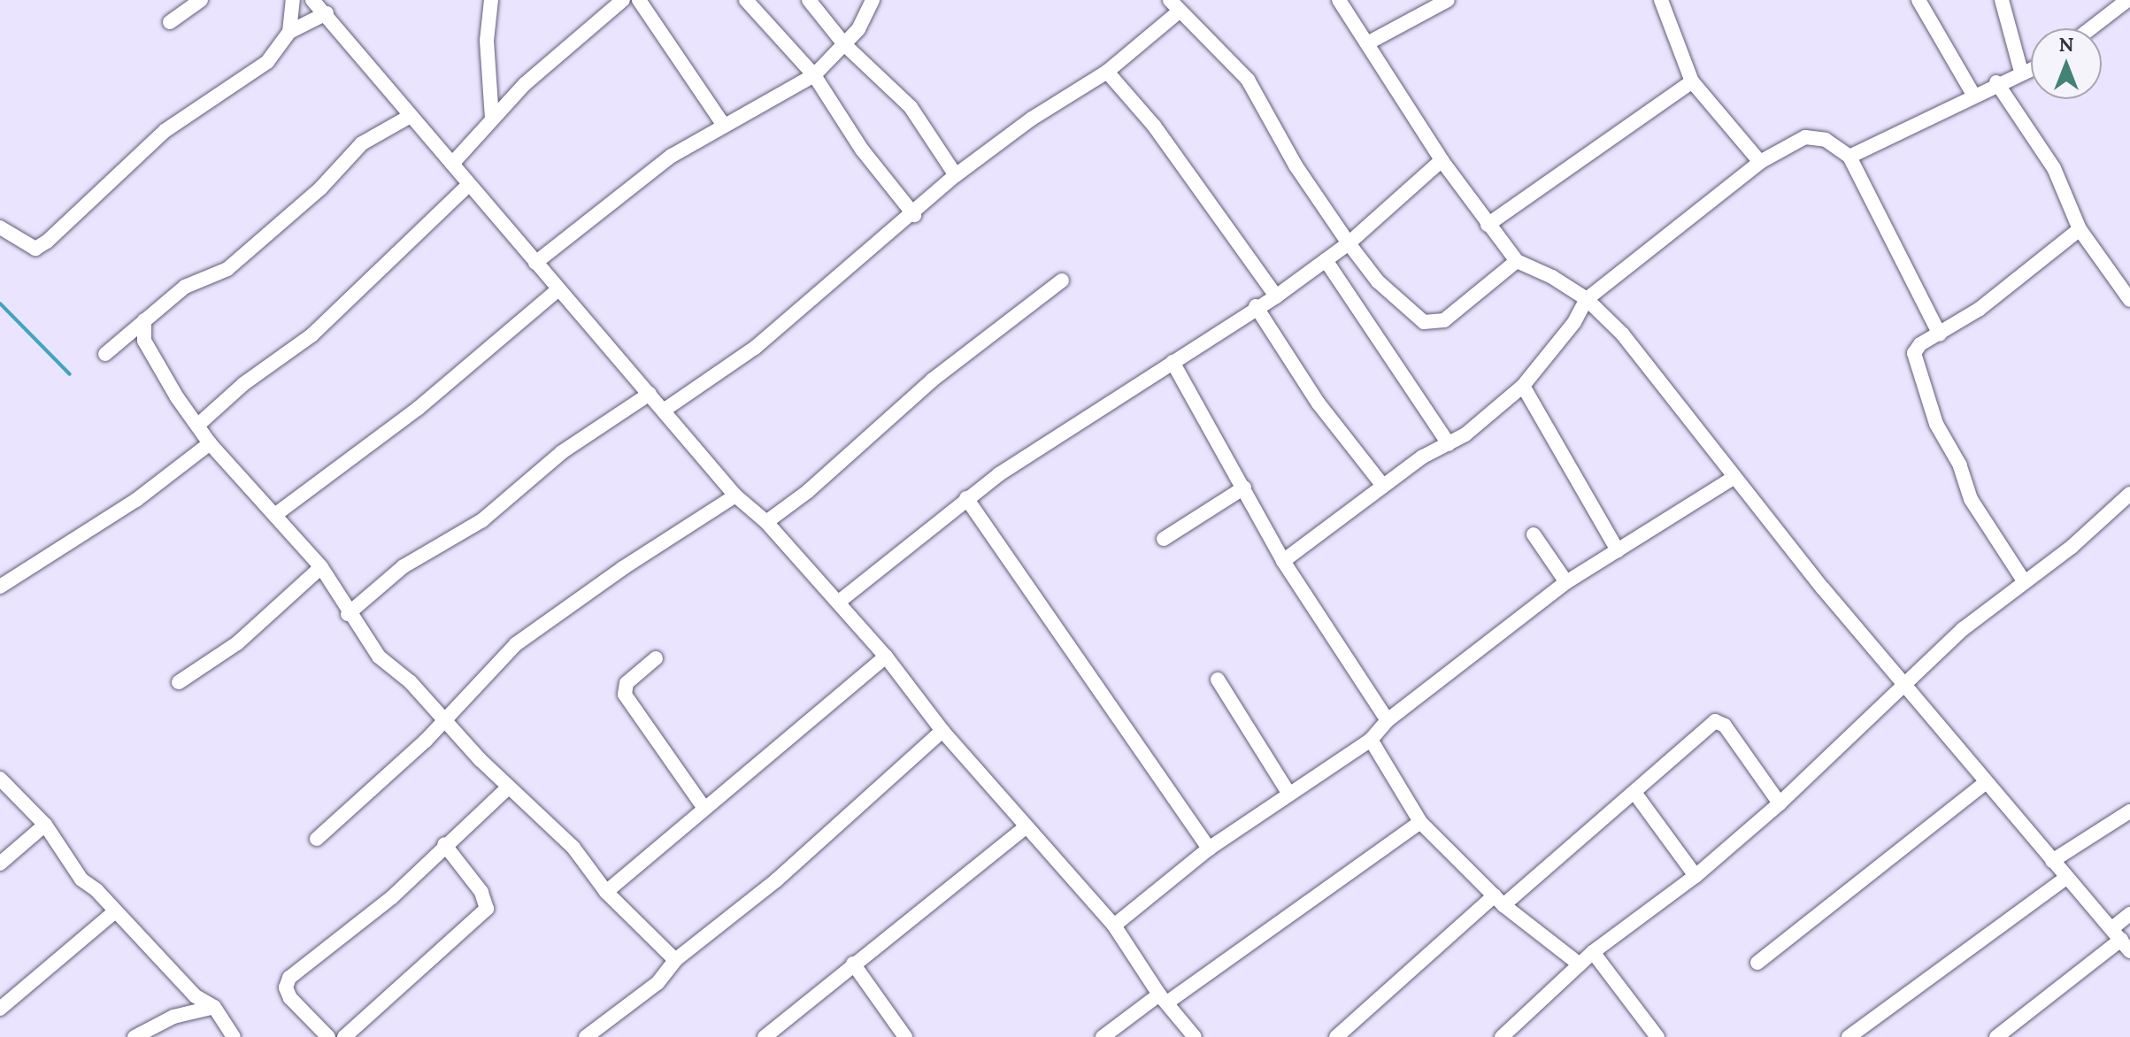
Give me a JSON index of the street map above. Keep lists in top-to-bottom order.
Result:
{
  "north": "top"
}
